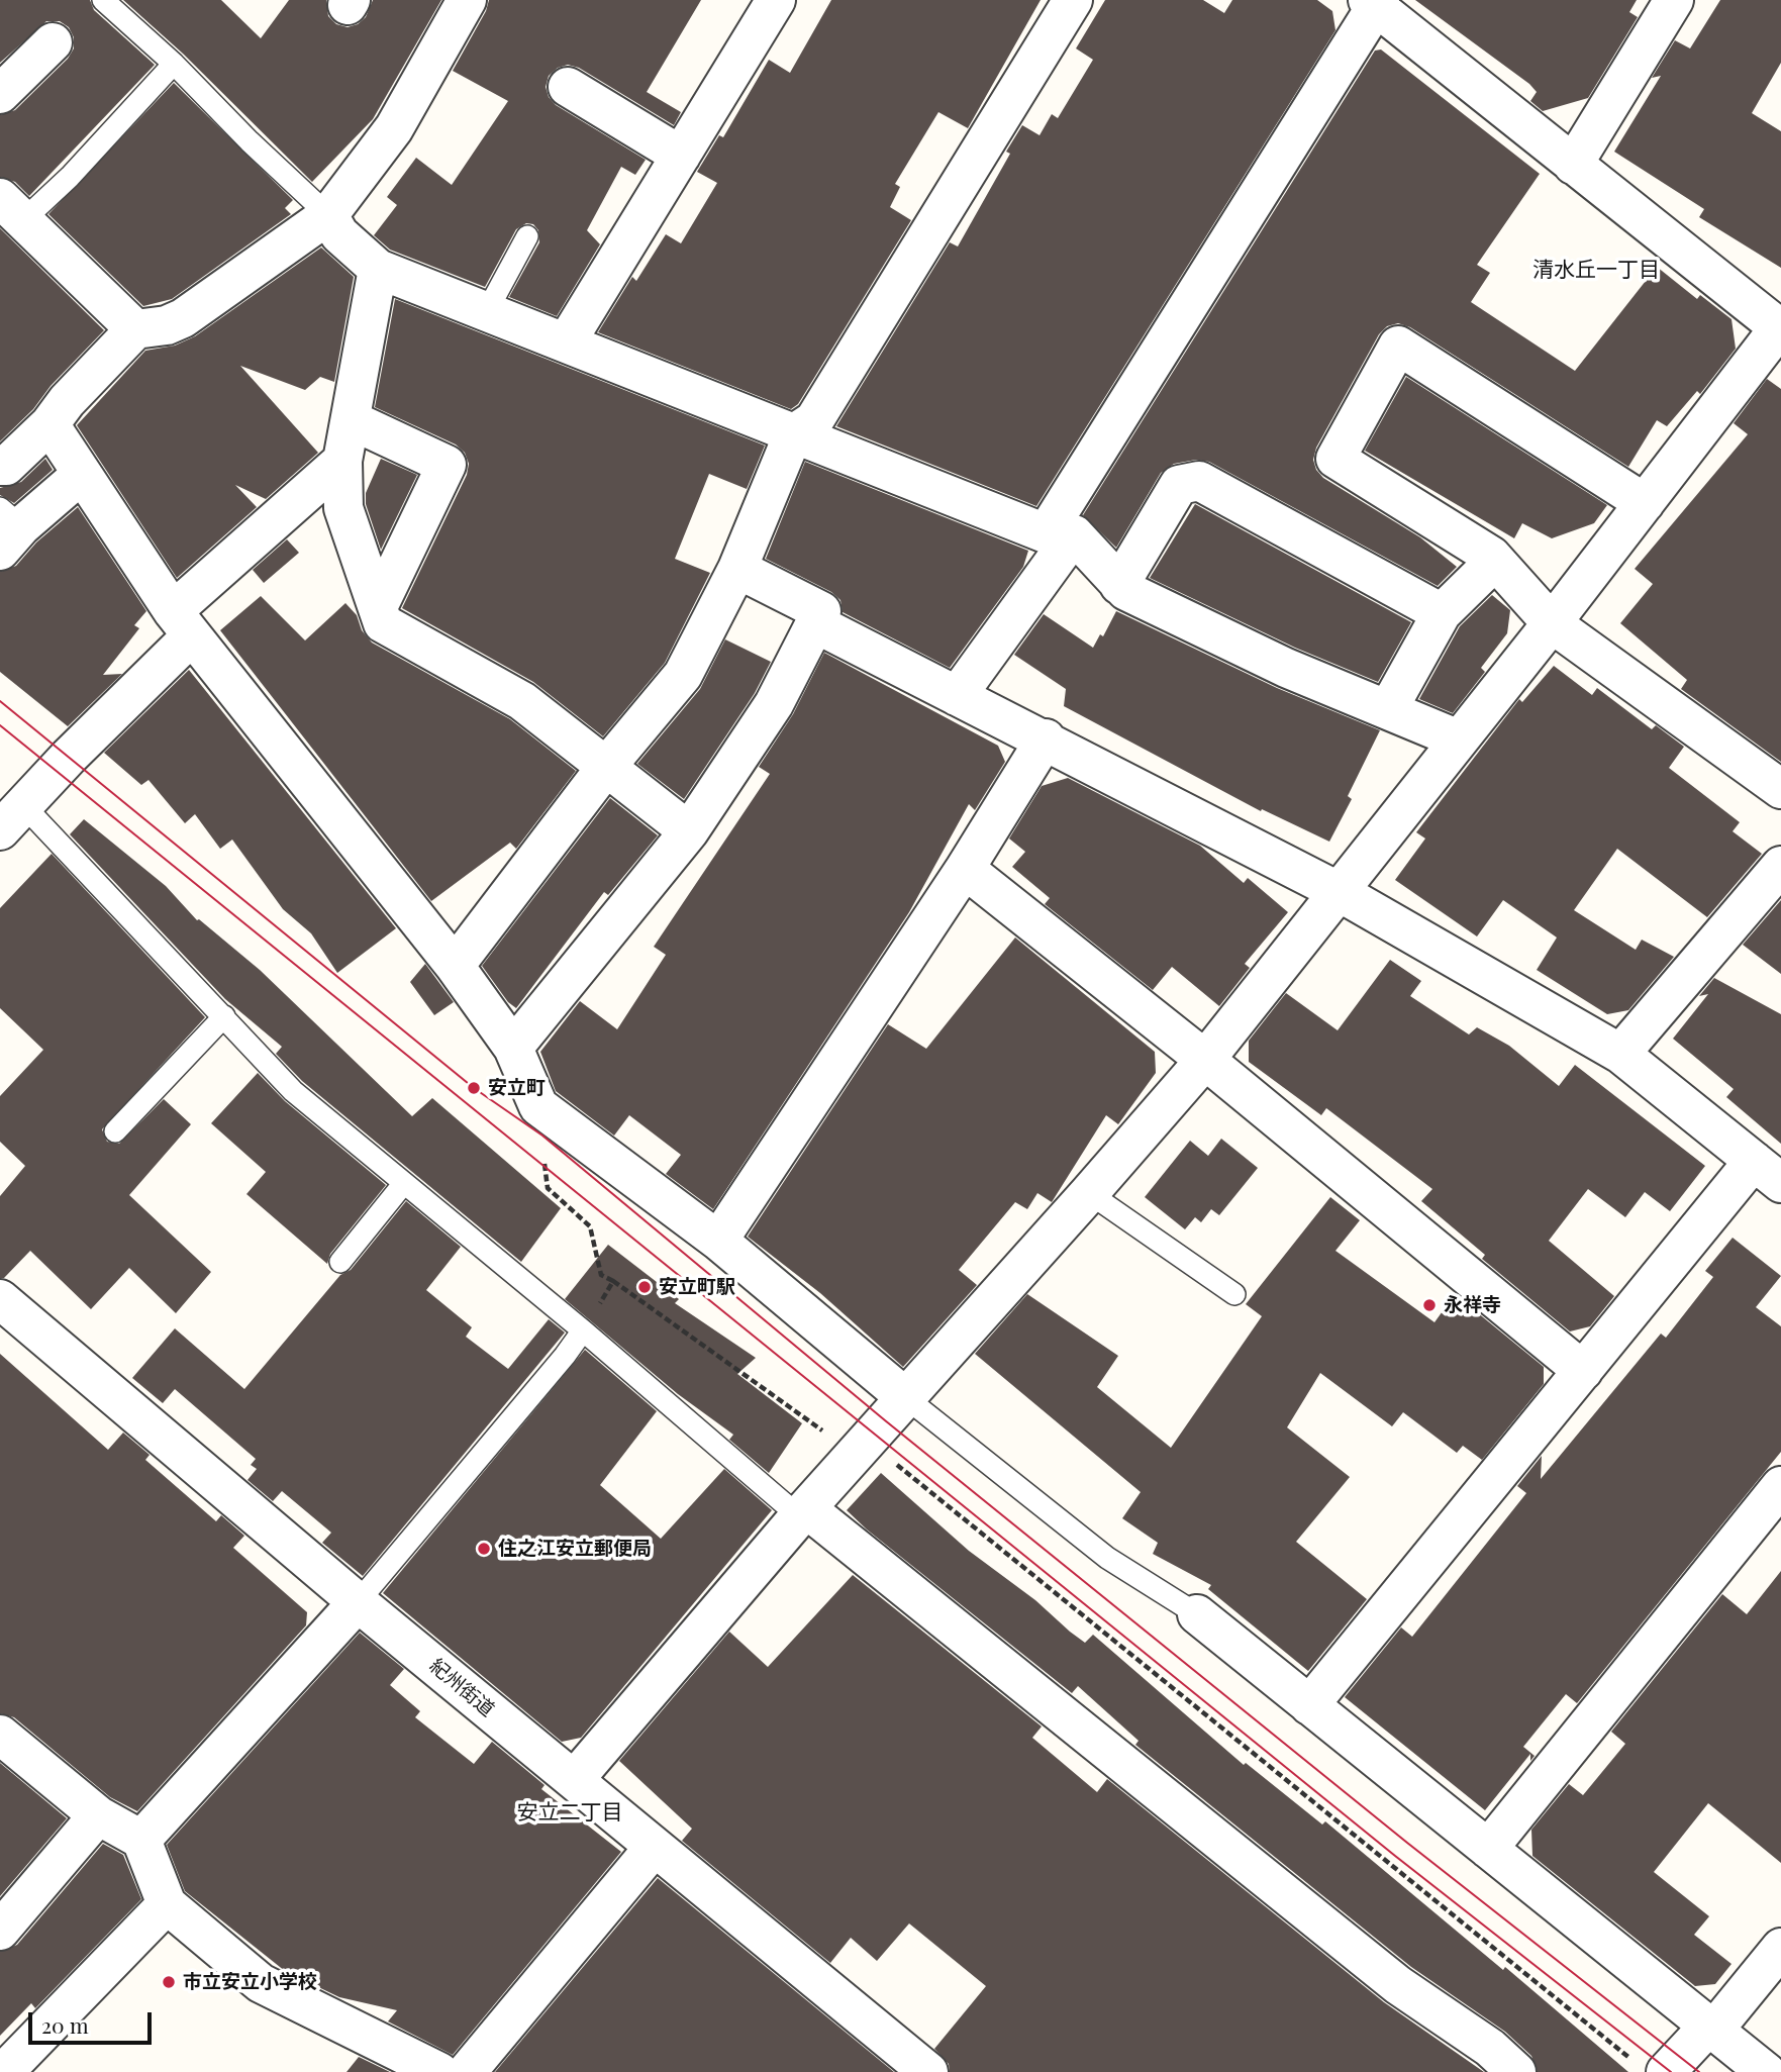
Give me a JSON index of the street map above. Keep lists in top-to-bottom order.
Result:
{
  "streets": {
    "street": ["紀州街道"]
  },
  "districts": ["清水丘一丁目", "安立二丁目"],
  "places": [
    "安立町",
    "安立町駅",
    "永祥寺",
    "住之江安立郵便局",
    "市立安立小学校"
  ],
  "scale_bar": "20 m"
}
